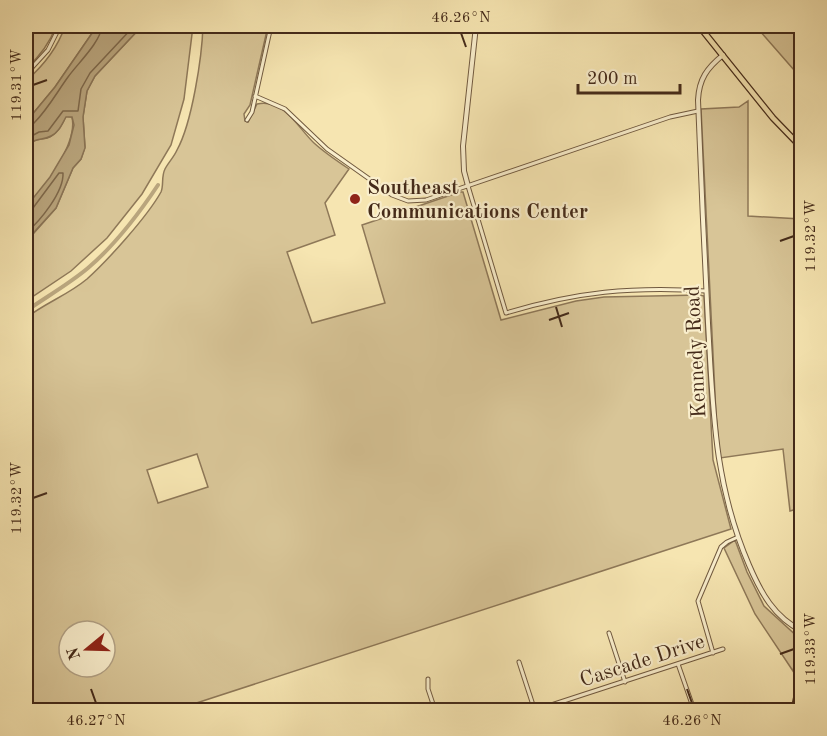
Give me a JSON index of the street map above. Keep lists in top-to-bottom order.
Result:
{
  "streets": {
    "street": ["Kennedy Road", "Cascade Drive"]
  },
  "places": ["Southeast Communications Center"],
  "scale_bar": "200 m",
  "north": "left",
  "coordinates": [
    "46.26°N",
    "119.31°W",
    "119.32°W",
    "119.33°W",
    "46.27°N"
  ]
}
